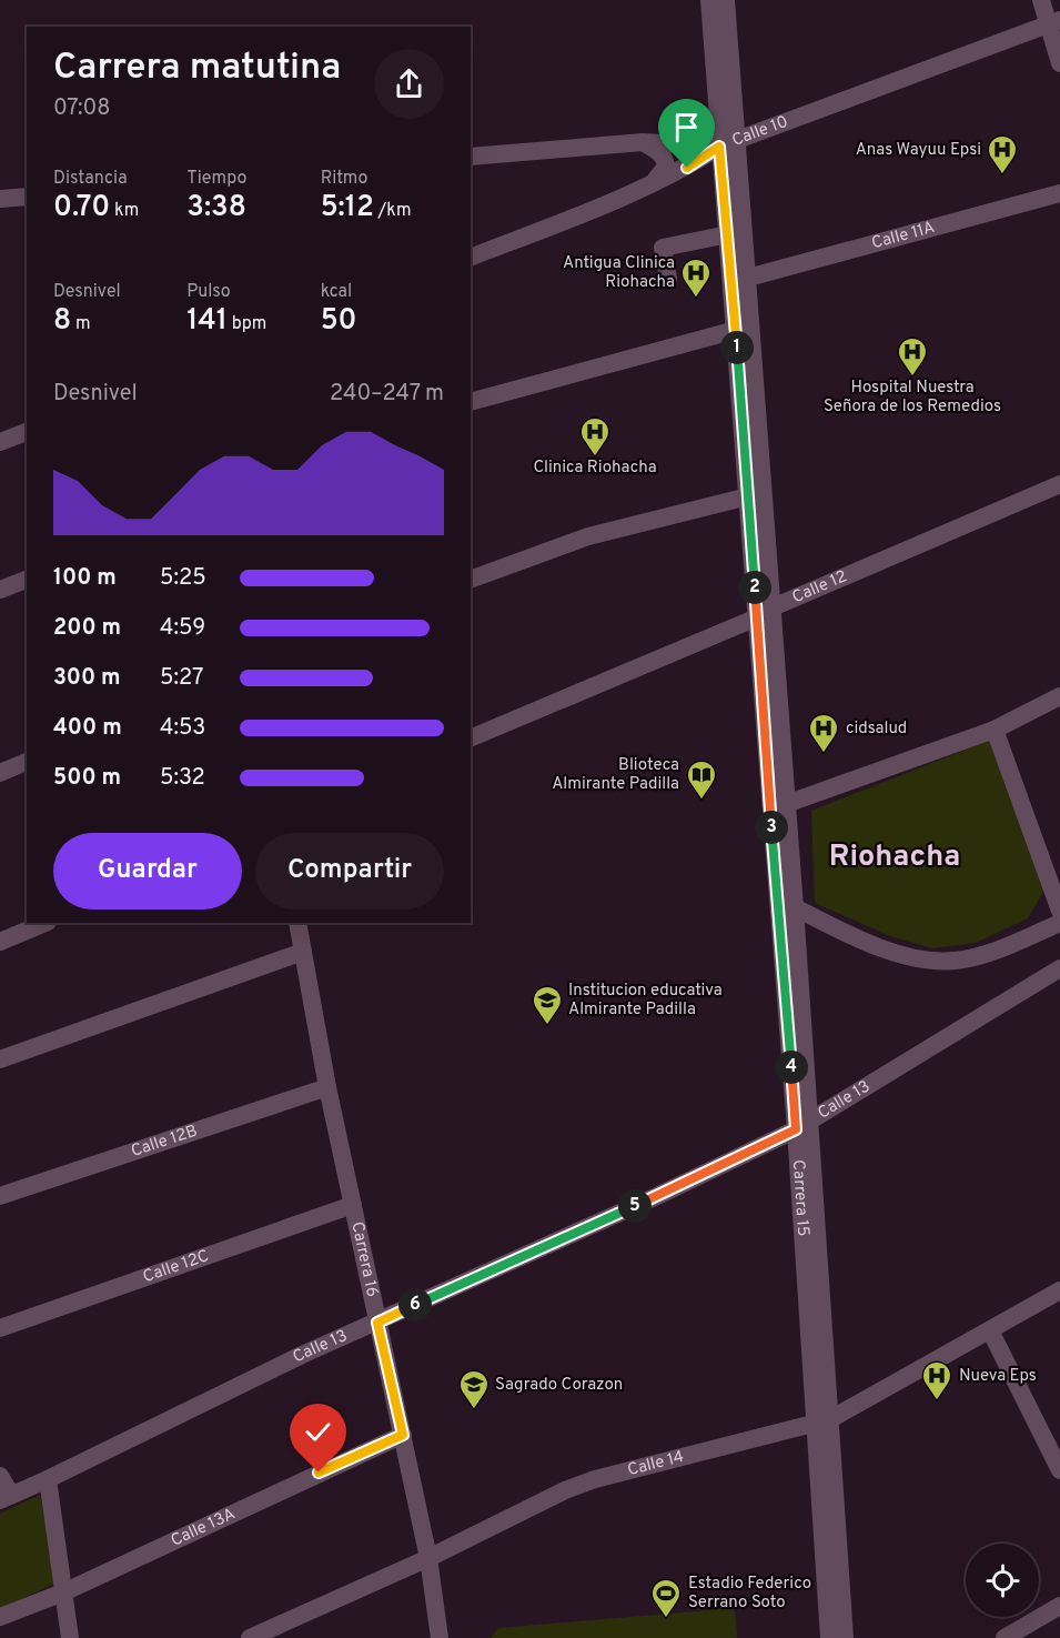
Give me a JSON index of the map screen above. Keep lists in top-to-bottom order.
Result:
{
  "streets": {
    "street": [
      "Calle 10",
      "Calle 11A",
      "Calle 12",
      "Calle 13",
      "Calle 12B",
      "Carrera 15",
      "Carrera 16",
      "Calle 12C",
      "Calle 14",
      "Calle 13A"
    ]
  },
  "crossings": [
    ["Calle 10", "Carrera 15"],
    ["Calle 11A", "Carrera 15"],
    ["Calle 12", "Carrera 15"],
    ["Calle 13", "Carrera 15"],
    ["Calle 13", "Carrera 16"],
    ["Calle 12B", "Carrera 16"],
    ["Carrera 15", "Calle 14"],
    ["Carrera 16", "Calle 12C"],
    ["Carrera 16", "Calle 14"],
    ["Carrera 16", "Calle 13A"]
  ],
  "districts": ["Riohacha"],
  "places": {
    "hospital": [
      "Anas Wayuu Epsi",
      "Antigua Clinica Riohacha",
      "Hospital Nuestra Señora de los Remedios",
      "Clinica Riohacha",
      "cidsalud",
      "Nueva Eps"
    ],
    "library": ["Blioteca Almirante Padilla"],
    "school or university": ["Institucion educativa Almirante Padilla", "Sagrado Corazon"],
    "sports": ["Estadio Federico Serrano Soto"]
  },
  "page": {
    "heading": ["Carrera matutina", "07:08"],
    "stats": [
      ["Distancia", "0.70 km"],
      ["Tiempo", "3:38"],
      ["Ritmo", "5:12 /km"],
      ["Desnivel", "8 m"],
      ["Pulso", "141 bpm"],
      ["kcal", "50"]
    ],
    "pins": [
      "1",
      "2",
      "3",
      "4",
      "5",
      "6"
    ],
    "chart": ["Desnivel", "240–247 m"],
    "list": [
      {
        "name": "100 m",
        "note": "5:25"
      },
      {
        "name": "200 m",
        "note": "4:59"
      },
      {
        "name": "300 m",
        "note": "5:27"
      },
      {
        "name": "400 m",
        "note": "4:53"
      },
      {
        "name": "500 m",
        "note": "5:32"
      }
    ],
    "buttons": ["Guardar", "Compartir"]
  }
}
